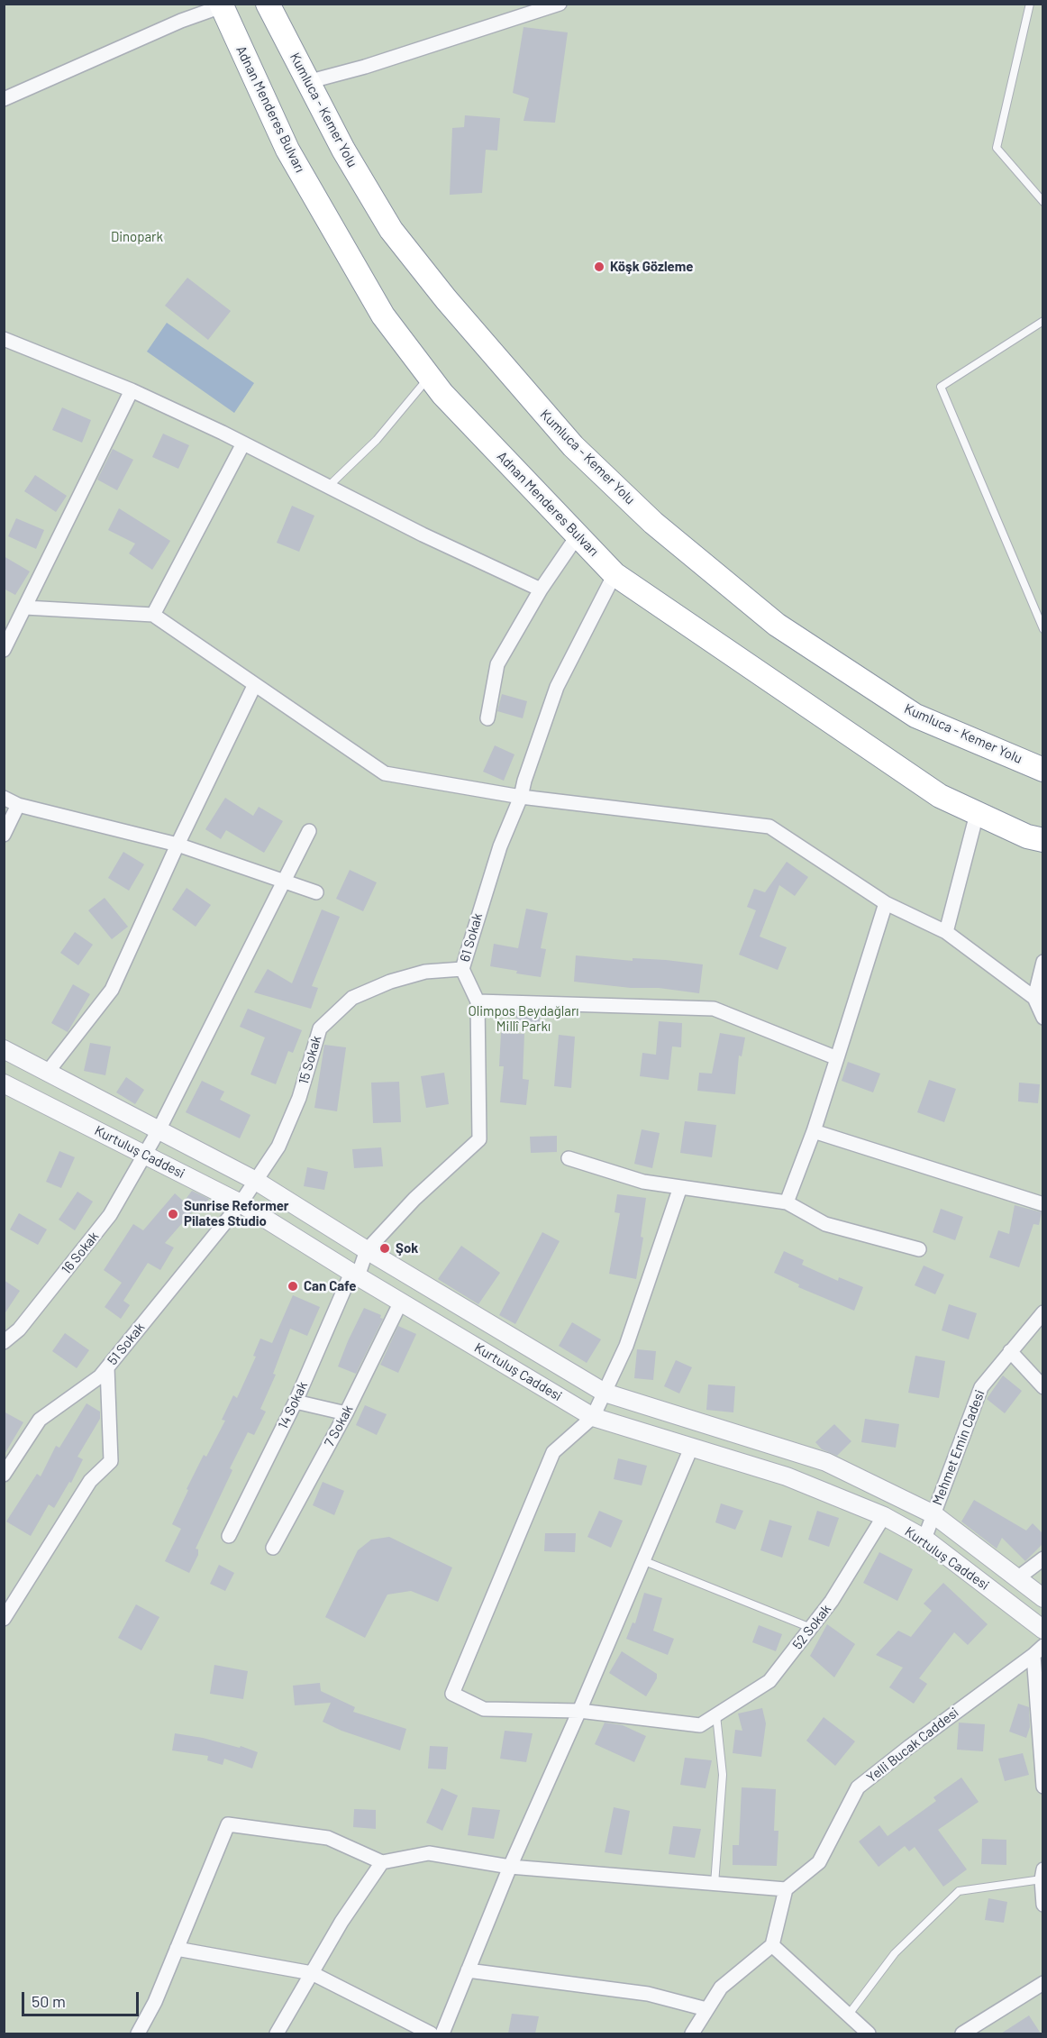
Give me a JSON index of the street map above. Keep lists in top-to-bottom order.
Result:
{
  "streets": {
    "highway": ["Adnan Menderes Bulvarı", "Kumluca - Kemer Yolu"],
    "street": [
      "61 Sokak",
      "15 Sokak",
      "Kurtuluş Caddesi",
      "16 Sokak",
      "51 Sokak",
      "14 Sokak",
      "7 Sokak",
      "Mehmet Emin Cadesi",
      "52 Sokak",
      "Yelli Bucak Caddesi"
    ]
  },
  "crossings": [
    ["Adnan Menderes Bulvarı", "61 Sokak"],
    ["61 Sokak", "15 Sokak"],
    ["61 Sokak", "Kurtuluş Caddesi"],
    ["61 Sokak", "14 Sokak"],
    ["15 Sokak", "Kurtuluş Caddesi"],
    ["15 Sokak", "51 Sokak"],
    ["Kurtuluş Caddesi", "16 Sokak"],
    ["Kurtuluş Caddesi", "51 Sokak"],
    ["Kurtuluş Caddesi", "14 Sokak"],
    ["Kurtuluş Caddesi", "7 Sokak"],
    ["Kurtuluş Caddesi", "Mehmet Emin Cadesi"],
    ["Kurtuluş Caddesi", "52 Sokak"]
  ],
  "parks": ["Dinopark", "Olimpos Beydağları Millî Parkı"],
  "places": [
    "Köşk Gözleme",
    "Sunrise Reformer Pilates Studio",
    "Şok",
    "Can Cafe"
  ],
  "scale_bar": "50 m"
}
